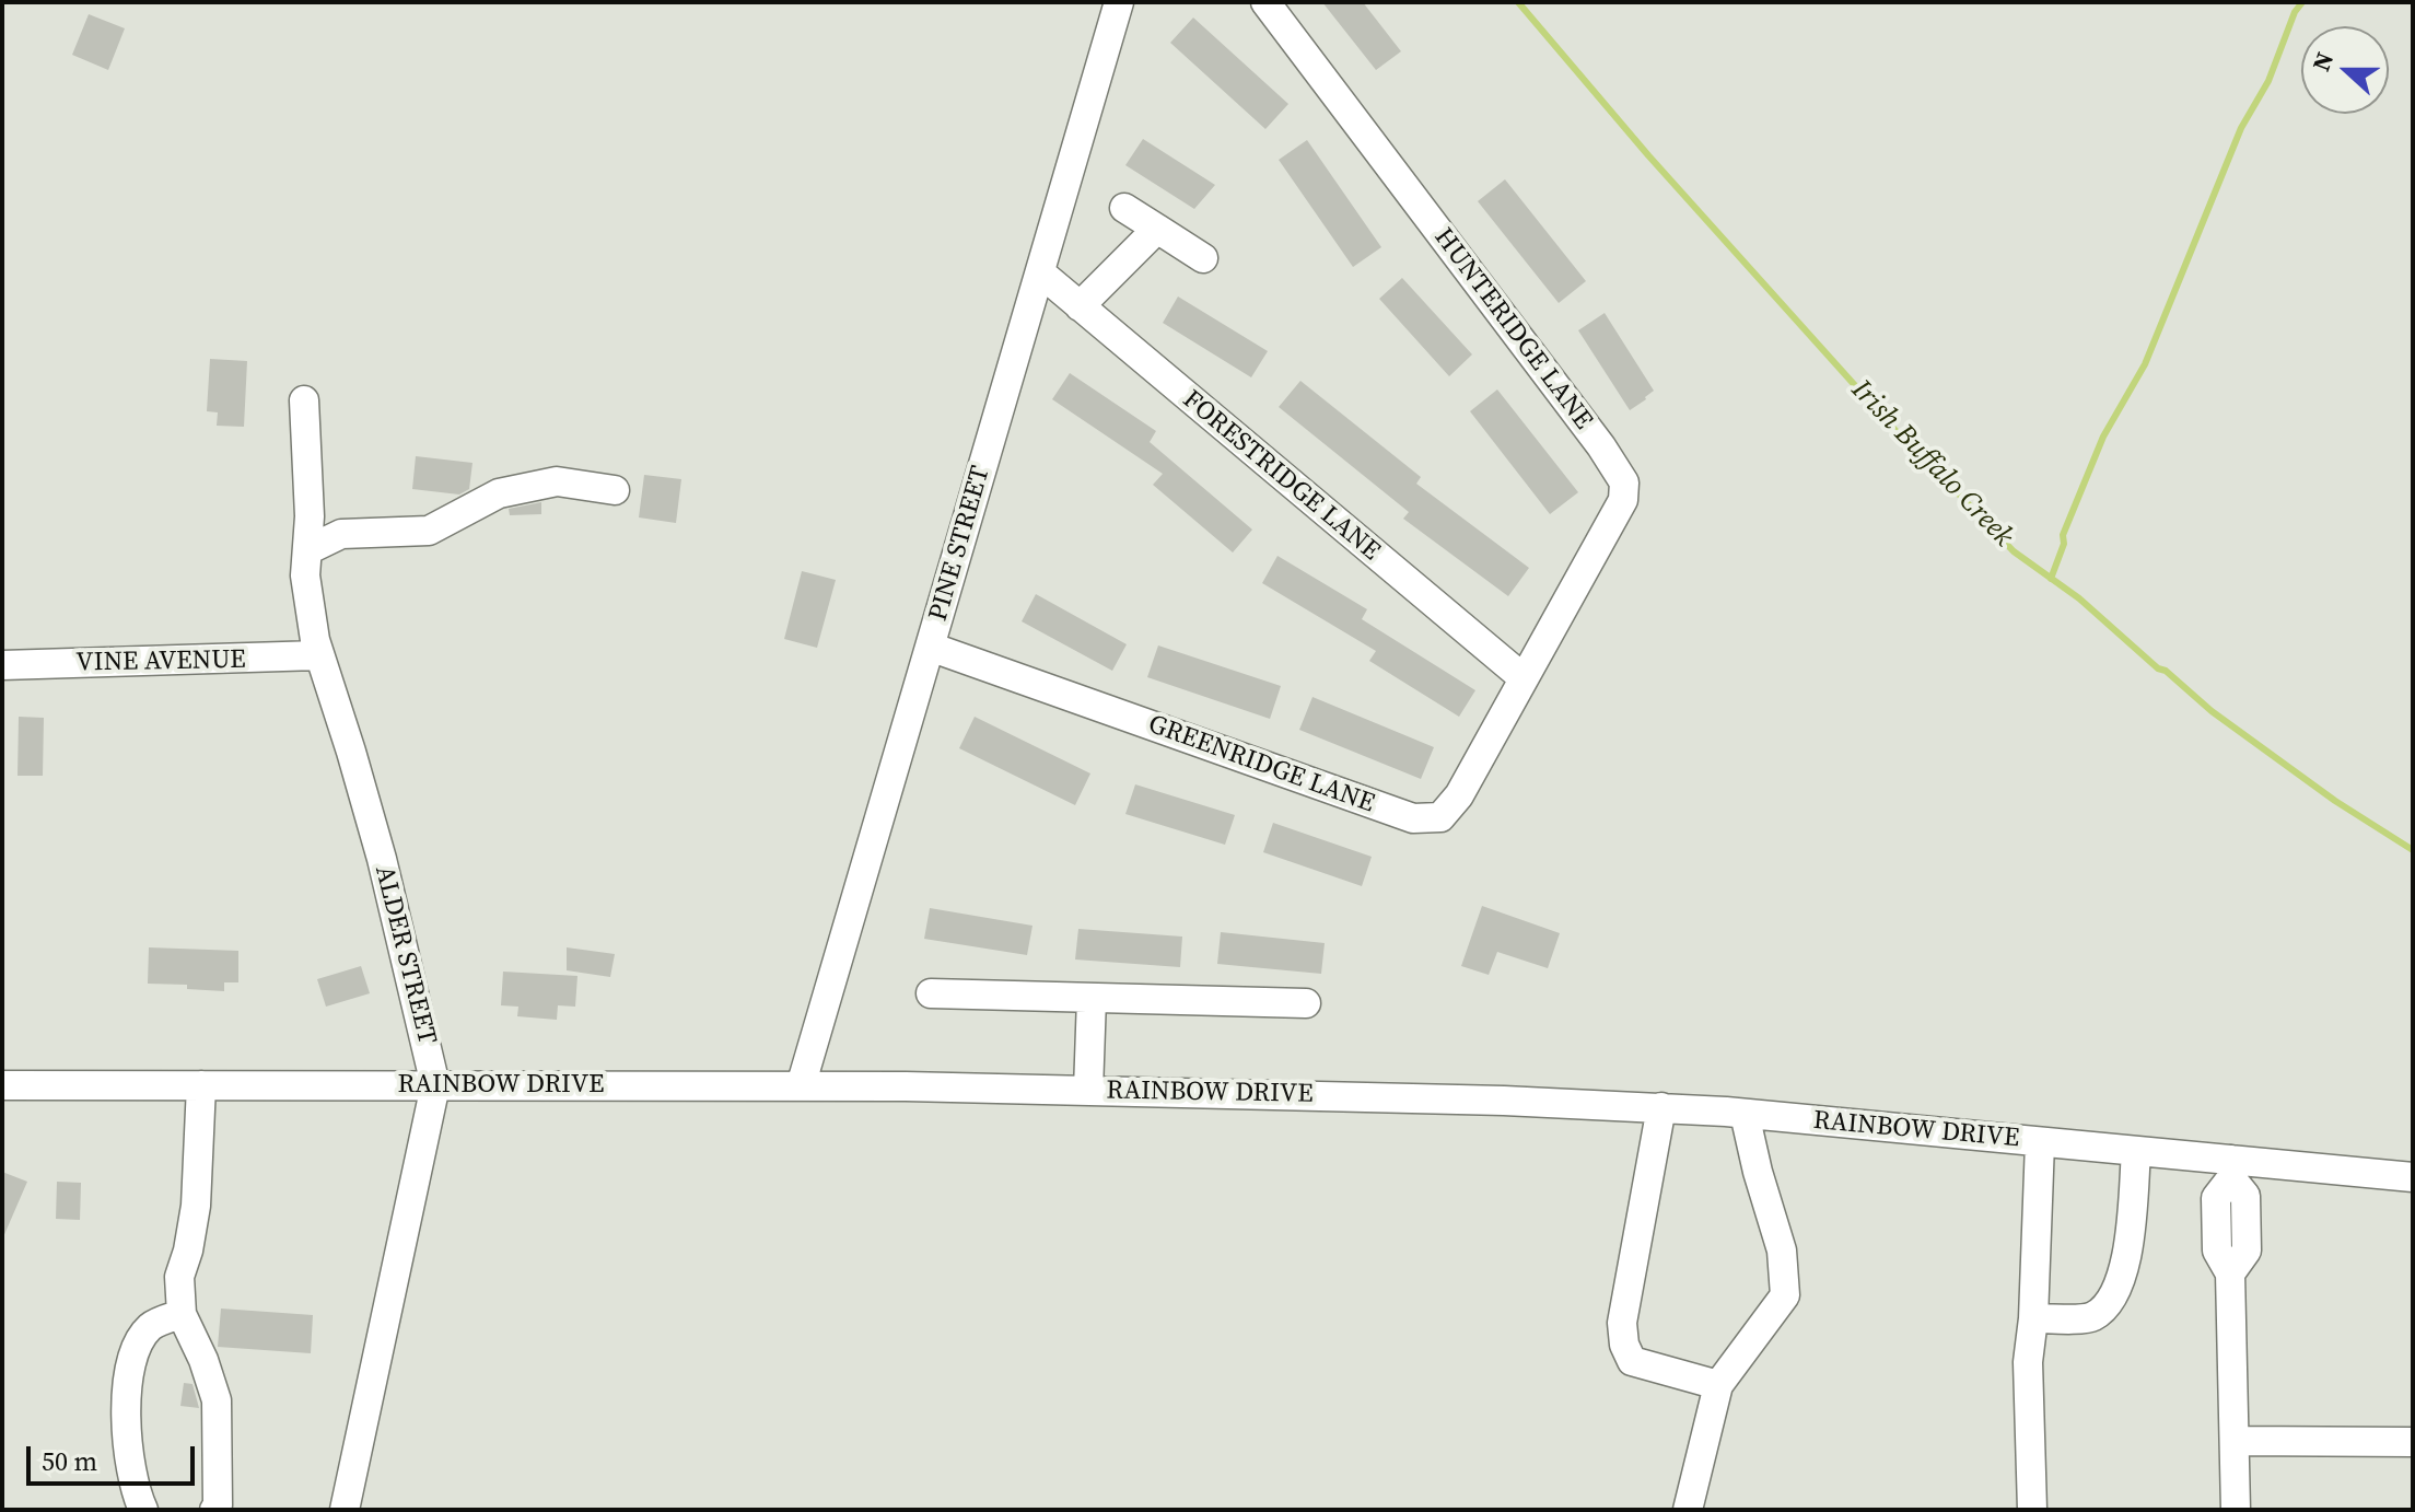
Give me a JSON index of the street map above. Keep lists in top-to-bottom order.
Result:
{
  "streets": {
    "street": [
      "HUNTERIDGE LANE",
      "FORESTRIDGE LANE",
      "PINE STREET",
      "VINE AVENUE",
      "GREENRIDGE LANE",
      "ALDER STREET",
      "RAINBOW DRIVE"
    ]
  },
  "crossings": [
    ["HUNTERIDGE LANE", "FORESTRIDGE LANE"],
    ["HUNTERIDGE LANE", "GREENRIDGE LANE"],
    ["FORESTRIDGE LANE", "PINE STREET"],
    ["FORESTRIDGE LANE", "GREENRIDGE LANE"],
    ["PINE STREET", "GREENRIDGE LANE"],
    ["PINE STREET", "RAINBOW DRIVE"],
    ["VINE AVENUE", "ALDER STREET"],
    ["ALDER STREET", "RAINBOW DRIVE"]
  ],
  "water": ["Irish Buffalo Creek"],
  "scale_bar": "50 m",
  "north": "left"
}
